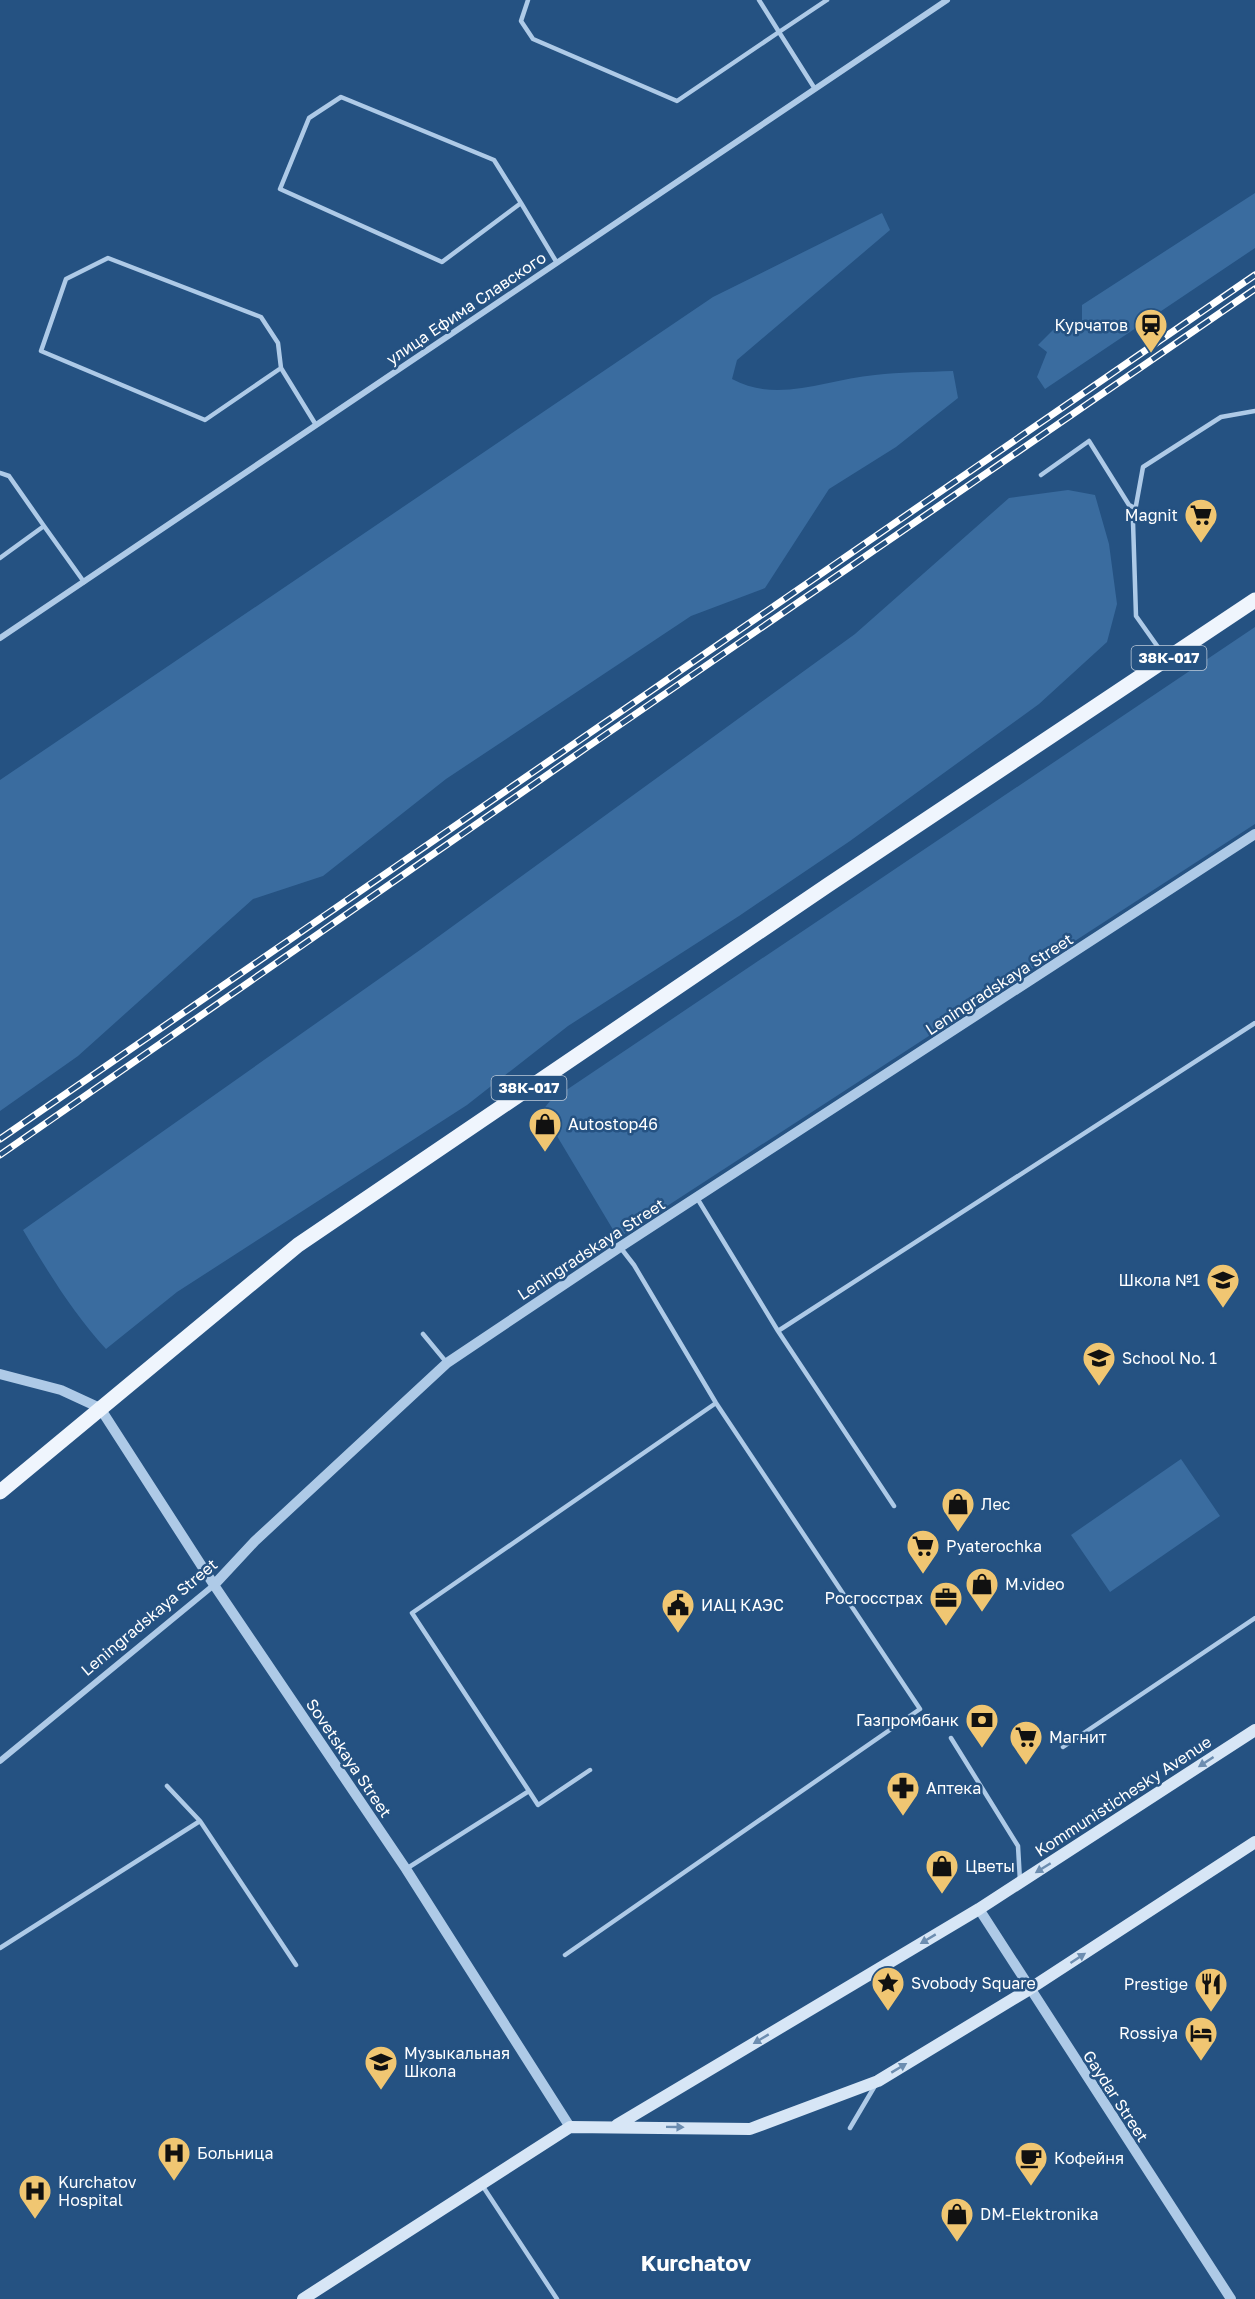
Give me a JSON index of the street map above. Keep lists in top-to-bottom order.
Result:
{
  "streets": {
    "main road": ["38К-017", "Kommunistichesky Avenue"],
    "street": [
      "улица Ефима Славского",
      "Leningradskaya Street",
      "Sovetskaya Street",
      "Gaydar Street"
    ]
  },
  "crossings": [
    ["38К-017", "Sovetskaya Street"],
    ["Leningradskaya Street", "Sovetskaya Street"],
    ["Kommunistichesky Avenue", "Gaydar Street"]
  ],
  "districts": ["Kurchatov"],
  "places": {
    "station": ["Курчатов"],
    "supermarket": ["Magnit", "Pyaterochka", "Магнит"],
    "shop": [
      "Autostop46",
      "Лес",
      "M.video",
      "Цветы",
      "DM-Elektronika"
    ],
    "school or university": ["Школа №1", "School No. 1", "Музыкальная Школа"],
    "office": ["Росгосстрах"],
    "public building": ["ИАЦ КАЭС"],
    "bank": ["Газпромбанк"],
    "pharmacy": ["Аптека"],
    "place": ["Svobody Square"],
    "restaurant": ["Prestige"],
    "hotel": ["Rossiya"],
    "hospital": ["Больница", "Kurchatov Hospital"],
    "cafe": ["Кофейня"]
  }
}
